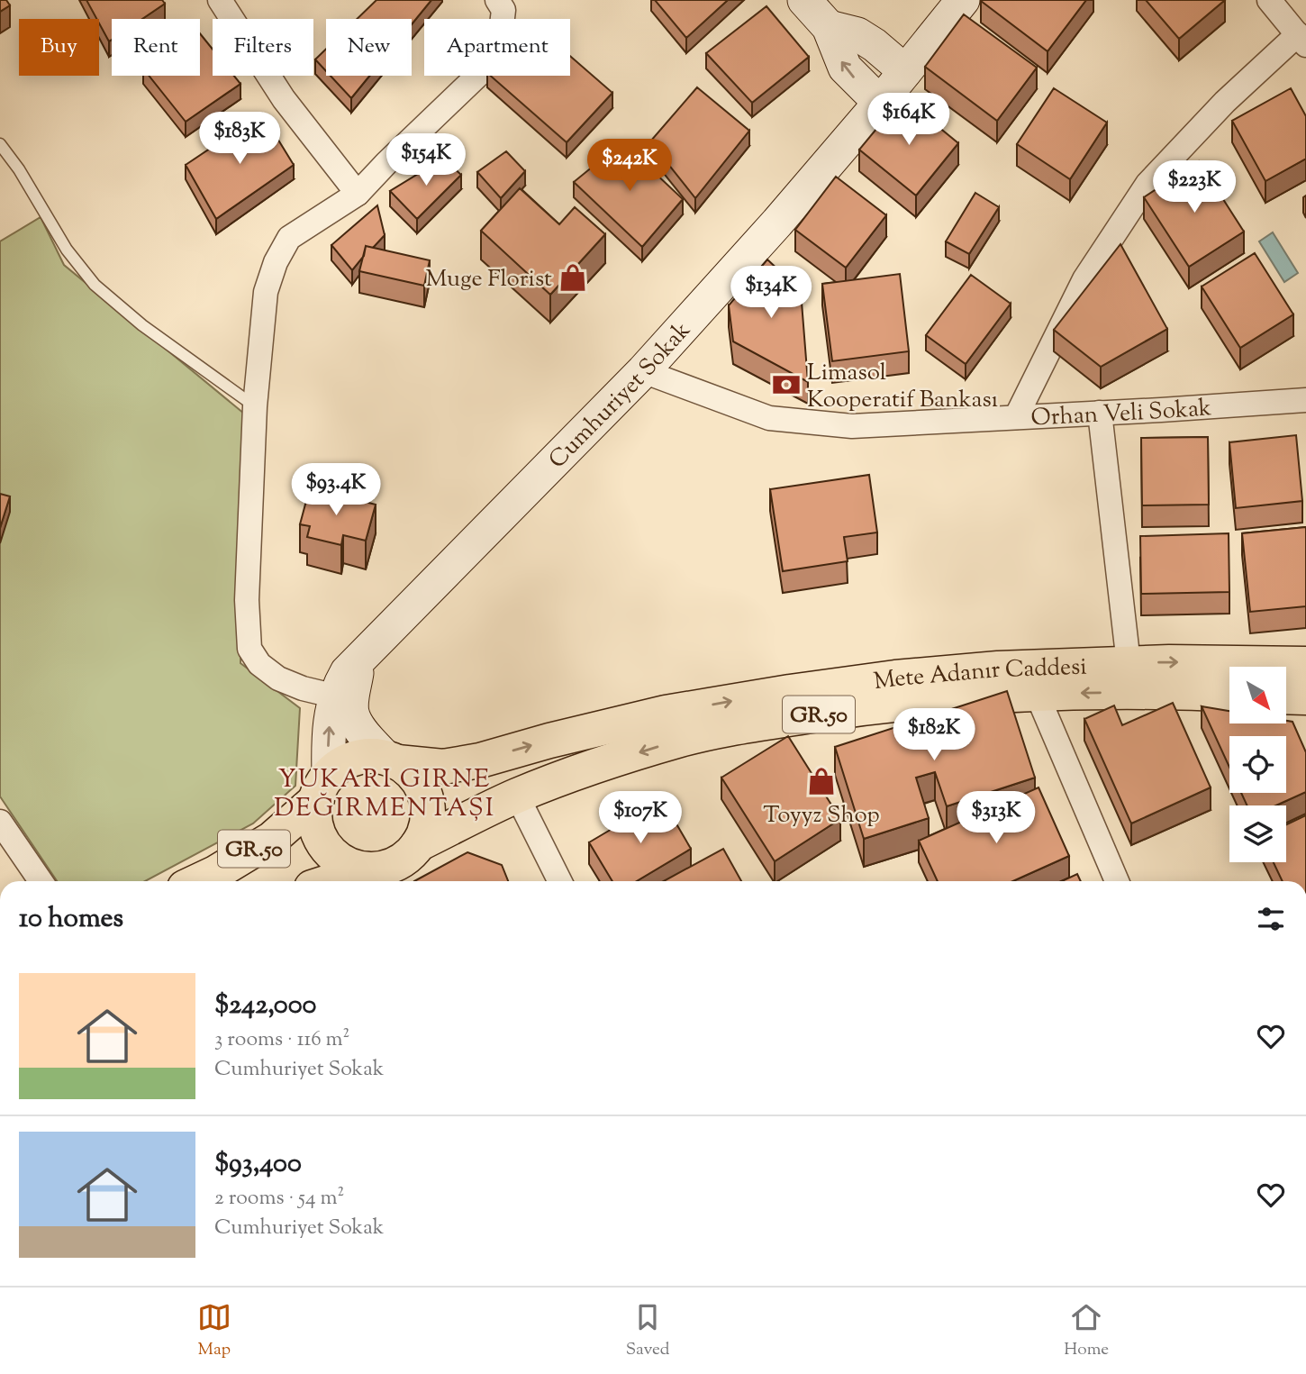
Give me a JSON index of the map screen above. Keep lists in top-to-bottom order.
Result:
{
  "streets": {
    "main road": ["Mete Adanır Caddesi", "GR.50"],
    "street": ["Cumhuriyet Sokak", "Orhan Veli Sokak"]
  },
  "crossings": [
    ["Cumhuriyet Sokak", "Orhan Veli Sokak"],
    ["Mete Adanır Caddesi", "GR.50"]
  ],
  "districts": ["YUKARI GIRNE DEĞIRMENTAŞI"],
  "places": {
    "shop": ["Muge Florist", "Toyyz Shop"],
    "bank": ["Limasol Kooperatif Bankası"]
  },
  "north": "bottom right",
  "page": {
    "chip": [
      "Buy",
      "Rent",
      "Filters",
      "New",
      "Apartment"
    ],
    "price": [
      "$164K",
      "$183K",
      "$154K",
      "$242K",
      "$223K",
      "$134K",
      "$93.4K",
      "$182K",
      "$107K",
      "$313K"
    ],
    "heading": "10 homes",
    "list": [
      {
        "name": "$242,000",
        "note": "3 rooms · 116 m² · Cumhuriyet Sokak"
      },
      {
        "name": "$93,400",
        "note": "2 rooms · 54 m² · Cumhuriyet Sokak"
      }
    ],
    "tabs": ["Map", "Saved", "Home"]
  }
}
